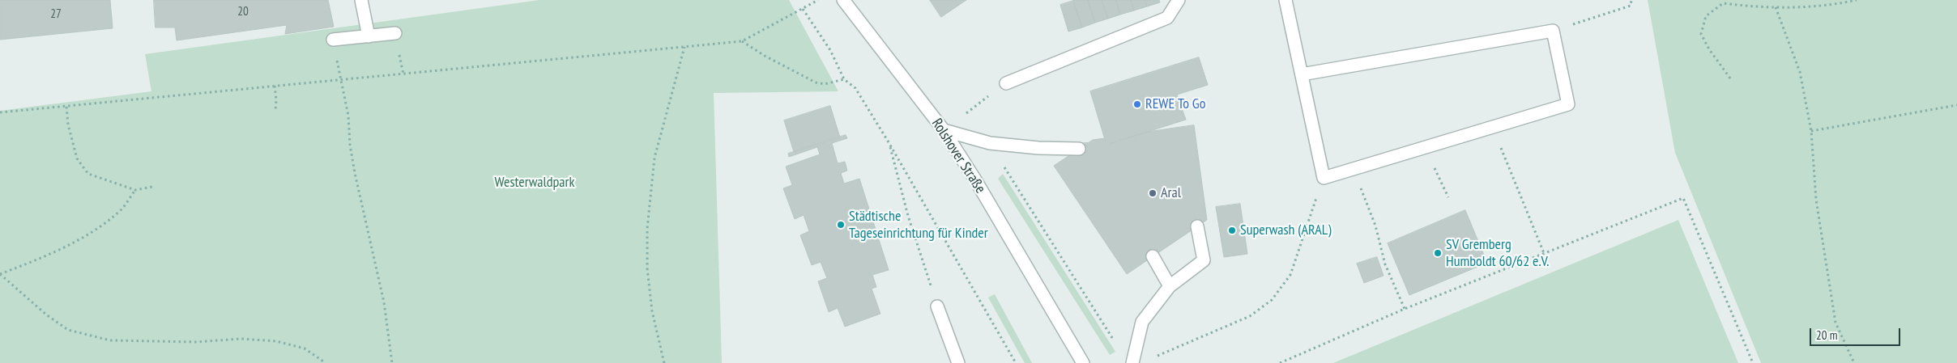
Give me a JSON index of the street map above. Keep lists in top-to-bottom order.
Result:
{
  "streets": {
    "street": ["Rolshover Straße"]
  },
  "parks": ["Westerwaldpark"],
  "places": [
    "REWE To Go",
    "Aral",
    "Städtische Tageseinrichtung für Kinder",
    "Superwash (ARAL)",
    "SV Gremberg Humboldt 60/62 e.V."
  ],
  "house_numbers": ["20", "27"],
  "scale_bar": "20 m"
}
